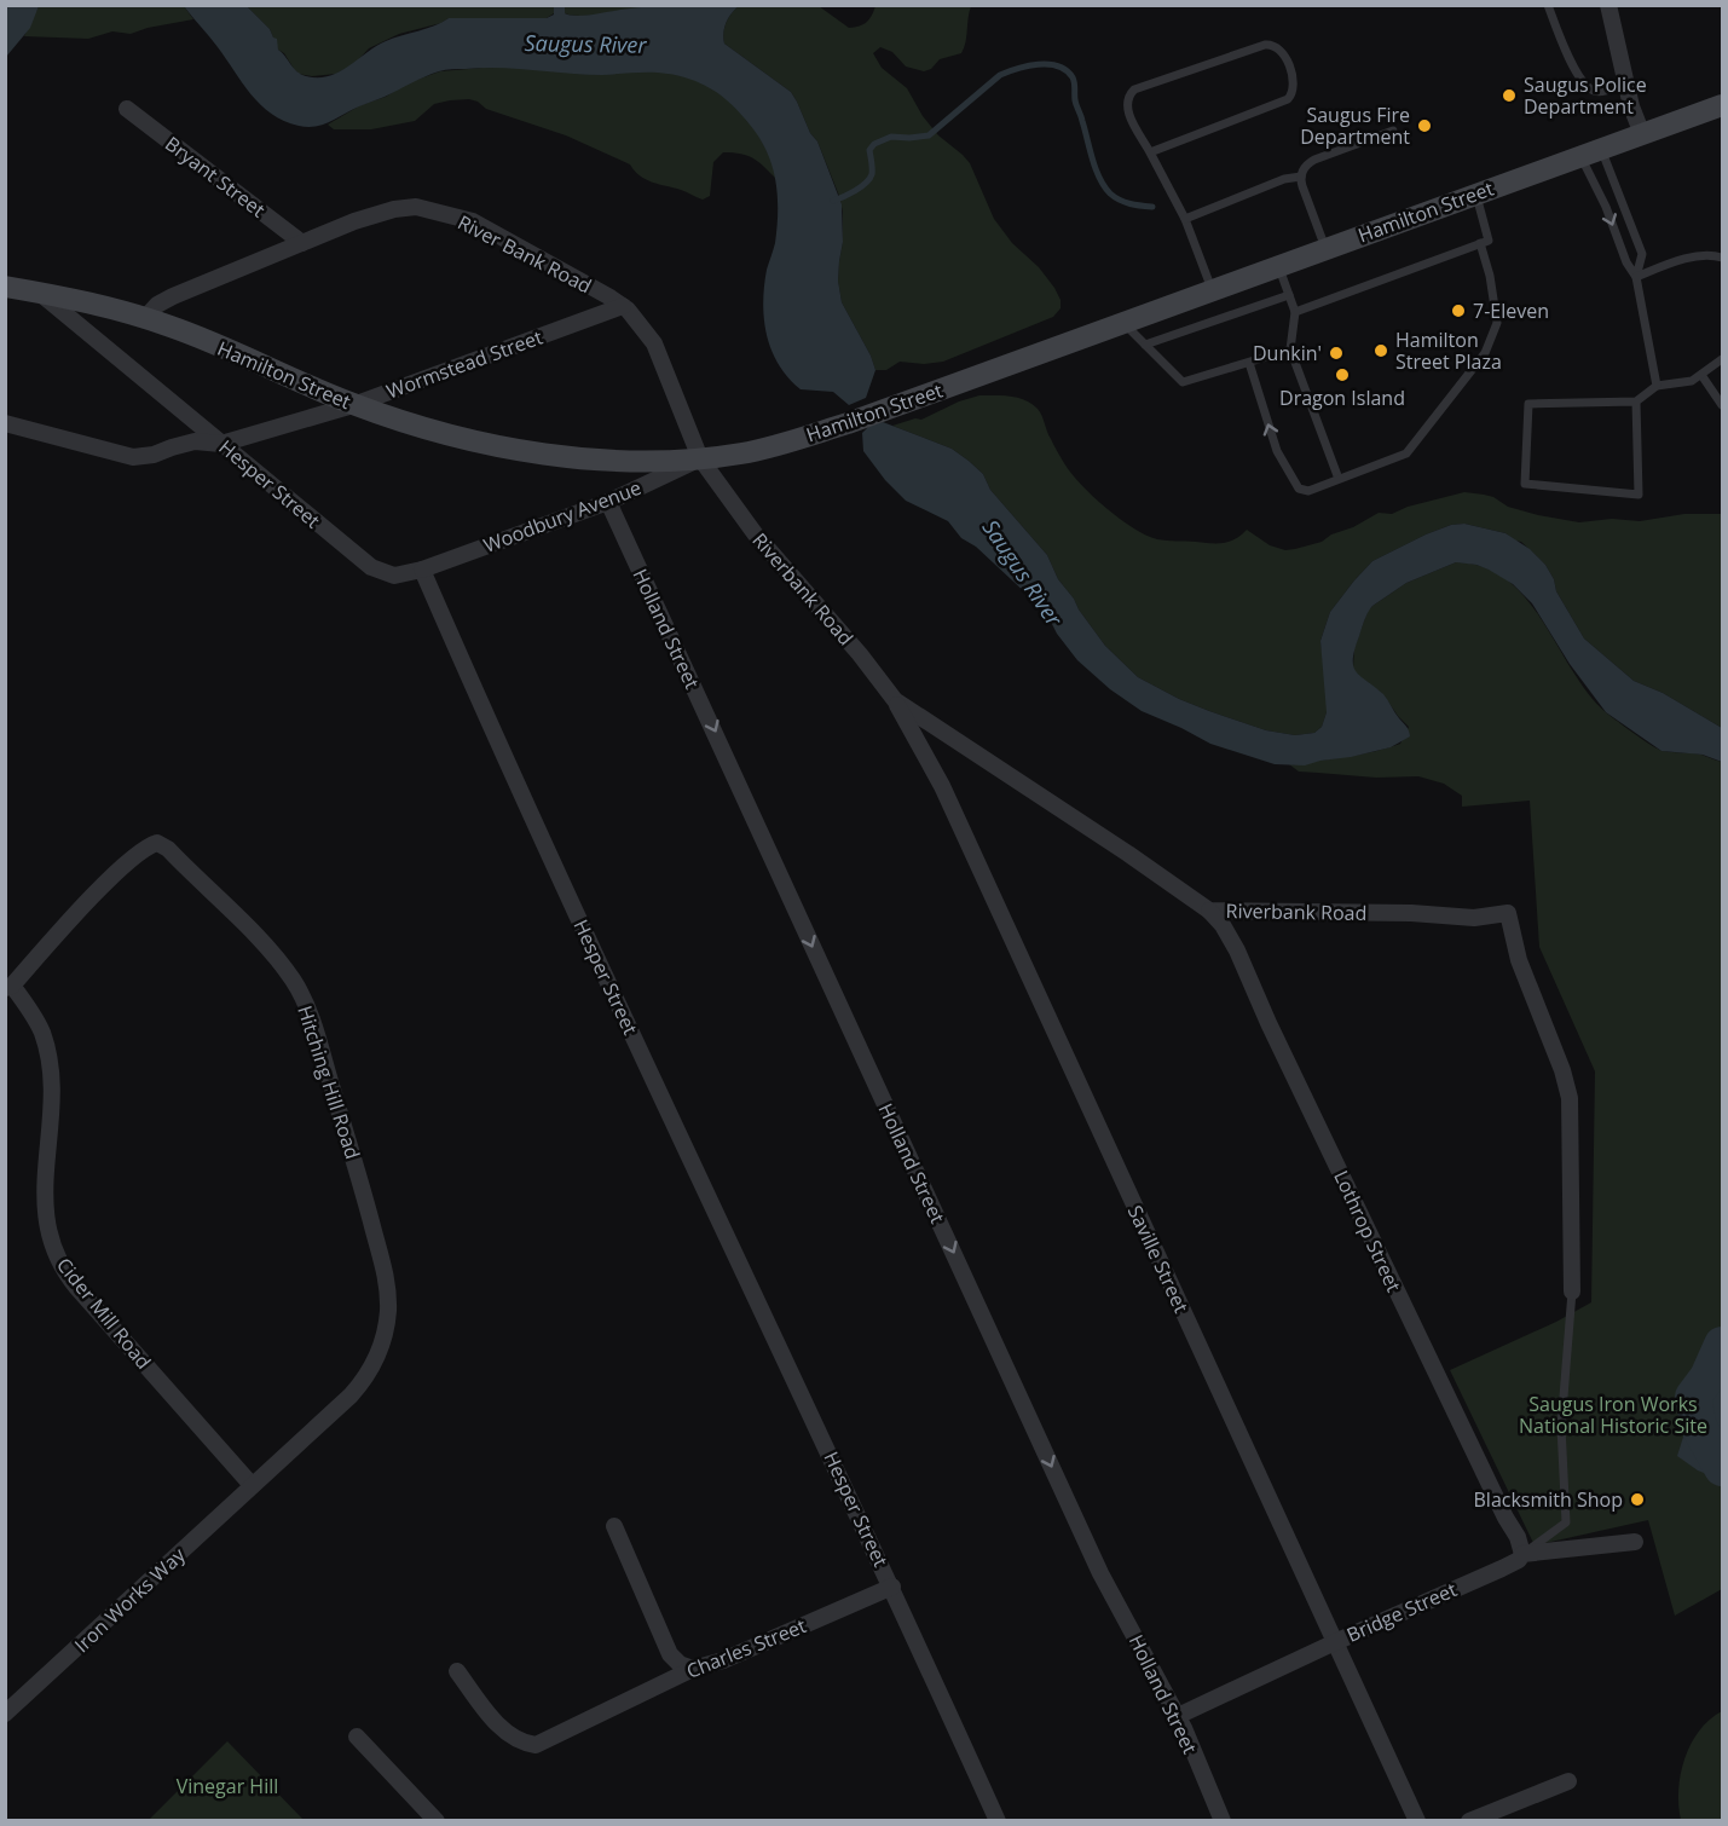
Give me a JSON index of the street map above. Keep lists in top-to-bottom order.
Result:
{
  "streets": {
    "main road": ["Hamilton Street"],
    "street": [
      "Bryant Street",
      "River Bank Road",
      "Wormstead Street",
      "Hesper Street",
      "Woodbury Avenue",
      "Riverbank Road",
      "Holland Street",
      "Hitching Hill Road",
      "Lothrop Street",
      "Saville Street",
      "Cider Mill Road",
      "Iron Works Way",
      "Bridge Street",
      "Charles Street"
    ]
  },
  "crossings": [
    ["Bryant Street", "River Bank Road"],
    ["Hamilton Street", "River Bank Road"],
    ["Hamilton Street", "Wormstead Street"],
    ["Hamilton Street", "Hesper Street"],
    ["Hamilton Street", "Woodbury Avenue"],
    ["Hamilton Street", "Riverbank Road"],
    ["River Bank Road", "Wormstead Street"],
    ["River Bank Road", "Woodbury Avenue"],
    ["River Bank Road", "Riverbank Road"],
    ["Wormstead Street", "Hesper Street"],
    ["Hesper Street", "Woodbury Avenue"],
    ["Hesper Street", "Charles Street"],
    ["Woodbury Avenue", "Riverbank Road"],
    ["Woodbury Avenue", "Holland Street"],
    ["Riverbank Road", "Lothrop Street"],
    ["Riverbank Road", "Saville Street"],
    ["Holland Street", "Bridge Street"],
    ["Hitching Hill Road", "Cider Mill Road"],
    ["Hitching Hill Road", "Iron Works Way"],
    ["Lothrop Street", "Bridge Street"],
    ["Saville Street", "Bridge Street"],
    ["Cider Mill Road", "Iron Works Way"]
  ],
  "one_way": ["Holland Street"],
  "water": ["Saugus River"],
  "parks": ["Saugus Iron Works National Historic Site", "Vinegar Hill"],
  "places": [
    "Saugus Police Department",
    "Saugus Fire Department",
    "7-Eleven",
    "Hamilton Street Plaza",
    "Dunkin'",
    "Dragon Island",
    "Blacksmith Shop"
  ]
}
